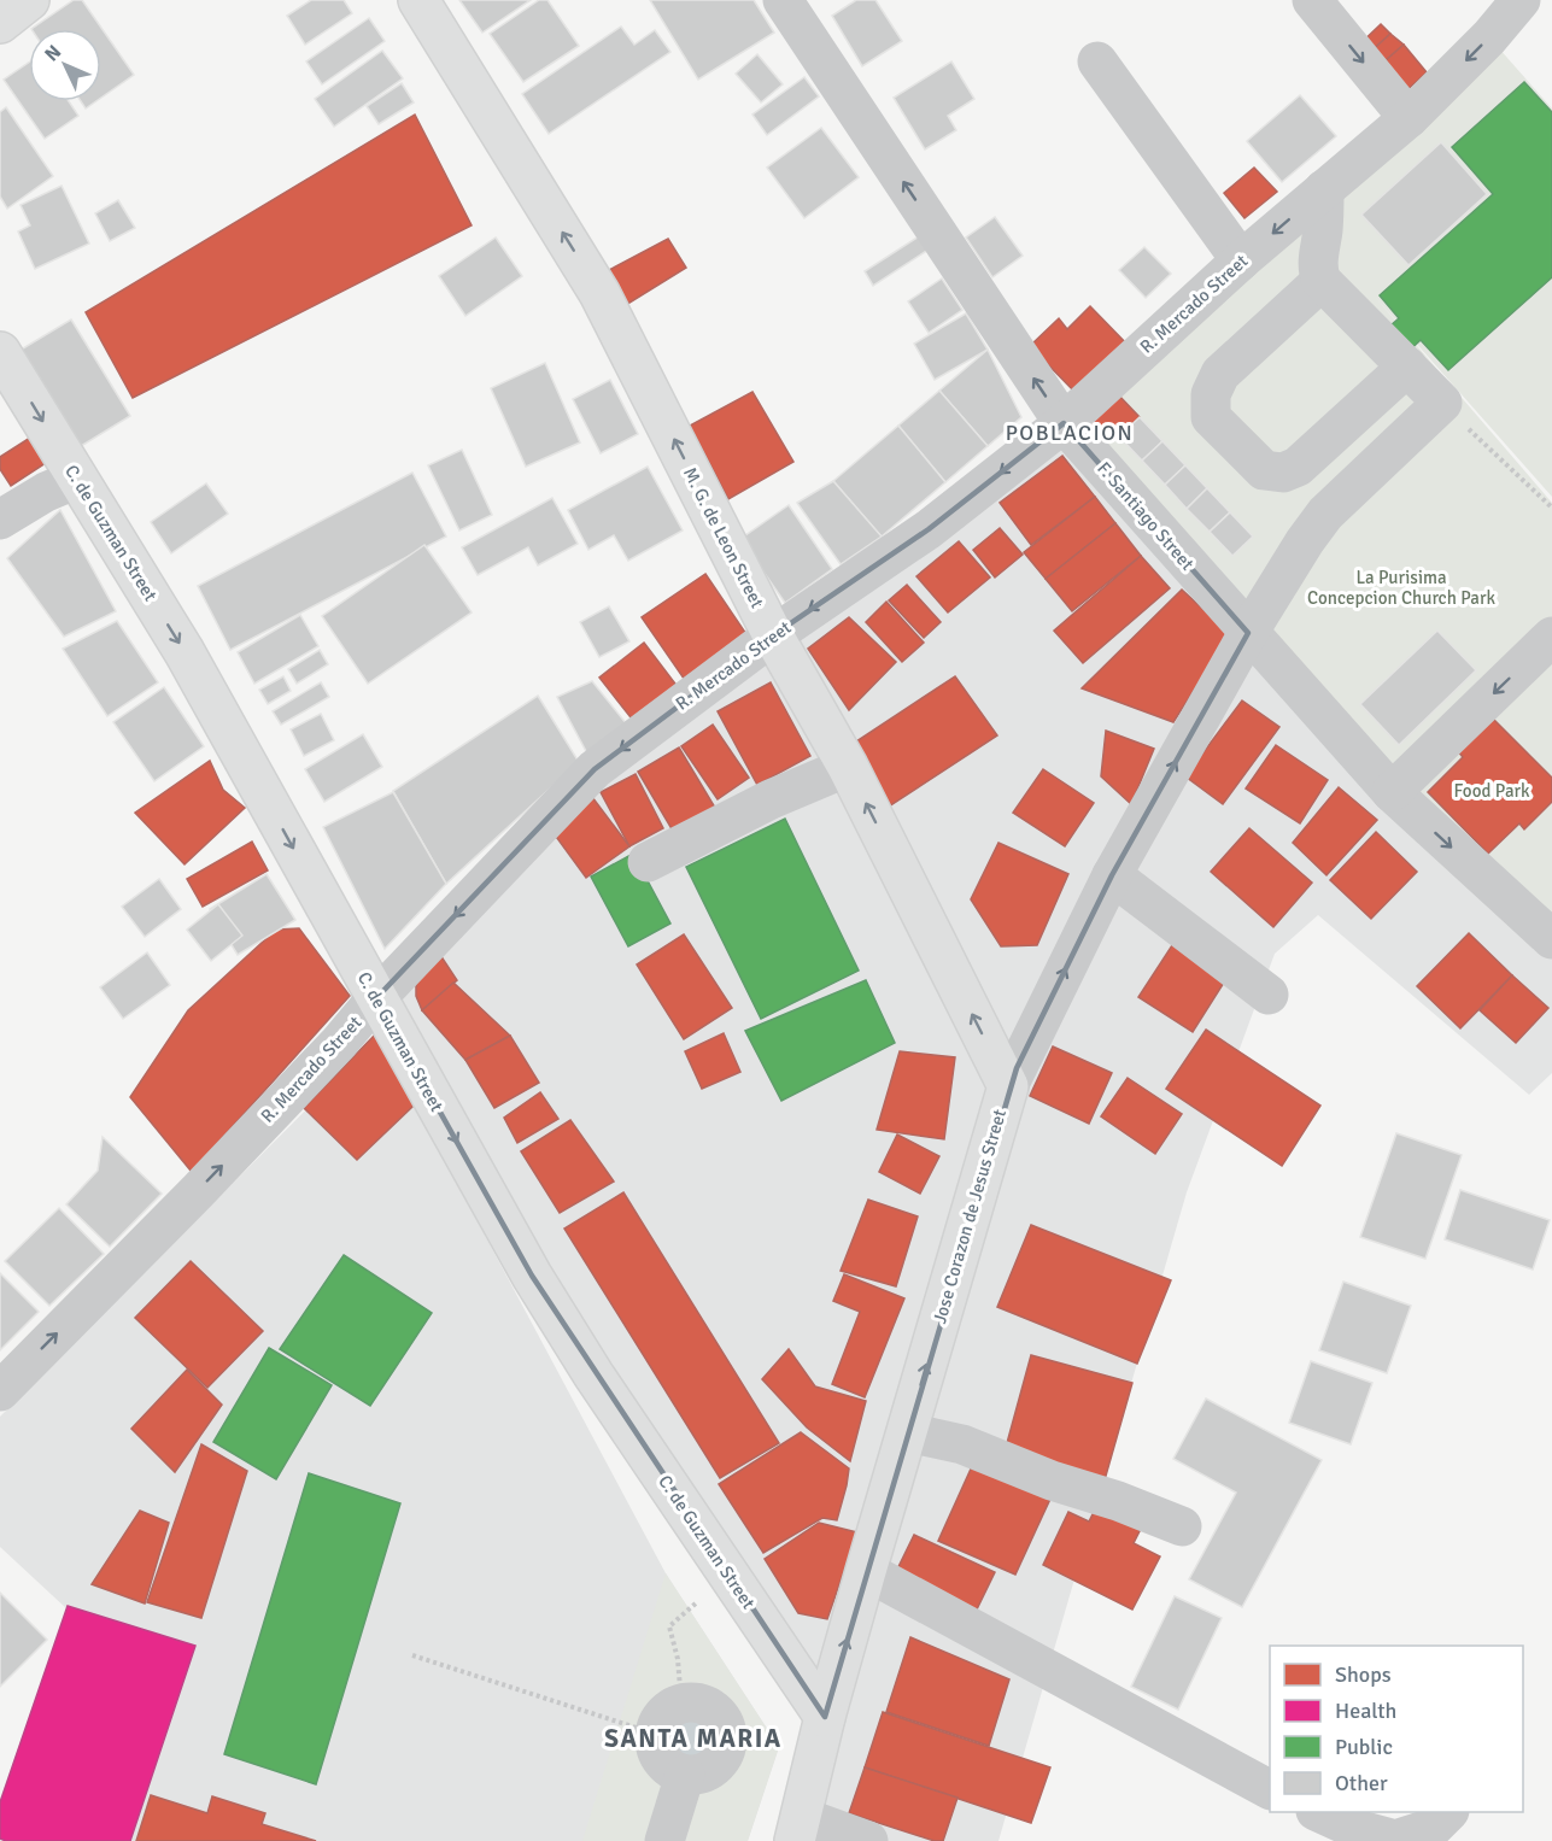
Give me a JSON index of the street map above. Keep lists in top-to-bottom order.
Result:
{
  "streets": {
    "main road": ["C. de Guzman Street", "M. G. de Leon Street", "Jose Corazon de Jesus Street"],
    "street": ["R. Mercado Street", "F. Santiago Street"]
  },
  "crossings": [
    ["R. Mercado Street", "F. Santiago Street"],
    ["R. Mercado Street", "C. de Guzman Street"],
    ["R. Mercado Street", "M. G. de Leon Street"],
    ["F. Santiago Street", "Jose Corazon de Jesus Street"],
    ["C. de Guzman Street", "Jose Corazon de Jesus Street"],
    ["M. G. de Leon Street", "Jose Corazon de Jesus Street"]
  ],
  "one_way": ["C. de Guzman Street", "M. G. de Leon Street", "Jose Corazon de Jesus Street"],
  "districts": ["POBLACION", "SANTA MARIA"],
  "parks": ["La Purisima Concepcion Church Park", "Food Park"],
  "legend": [
    "Shops",
    "Health",
    "Public",
    "Other"
  ],
  "north": "top left"
}
